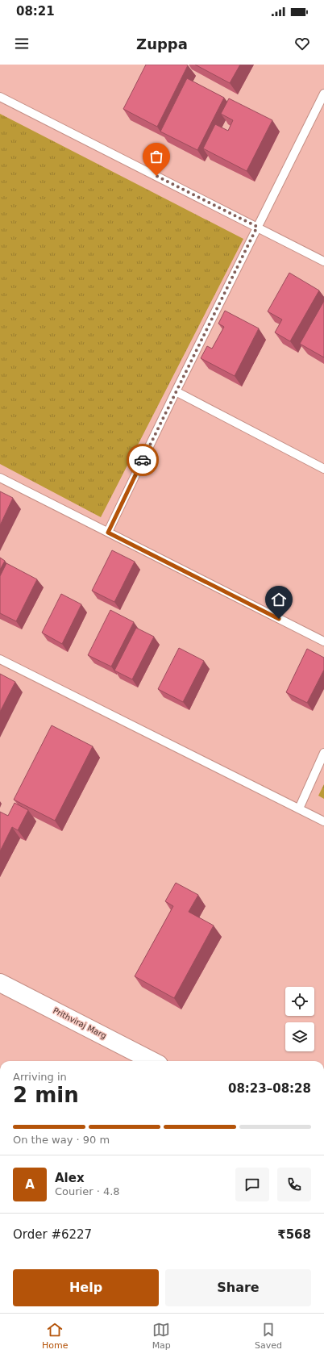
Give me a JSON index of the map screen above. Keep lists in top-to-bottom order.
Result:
{
  "streets": {
    "street": ["Prithviraj Marg"]
  },
  "page": {
    "status": "08:21",
    "header": "Zuppa",
    "heading": ["2 min", "Arriving in", "08:23–08:28"],
    "panel": [
      "Alex",
      "Courier · 4.8",
      "Order #6227",
      "₹568"
    ],
    "bar": "On the way · 90 m",
    "round": "A",
    "buttons": ["Help", "Share"],
    "tabs": ["Home", "Map", "Saved"]
  }
}
